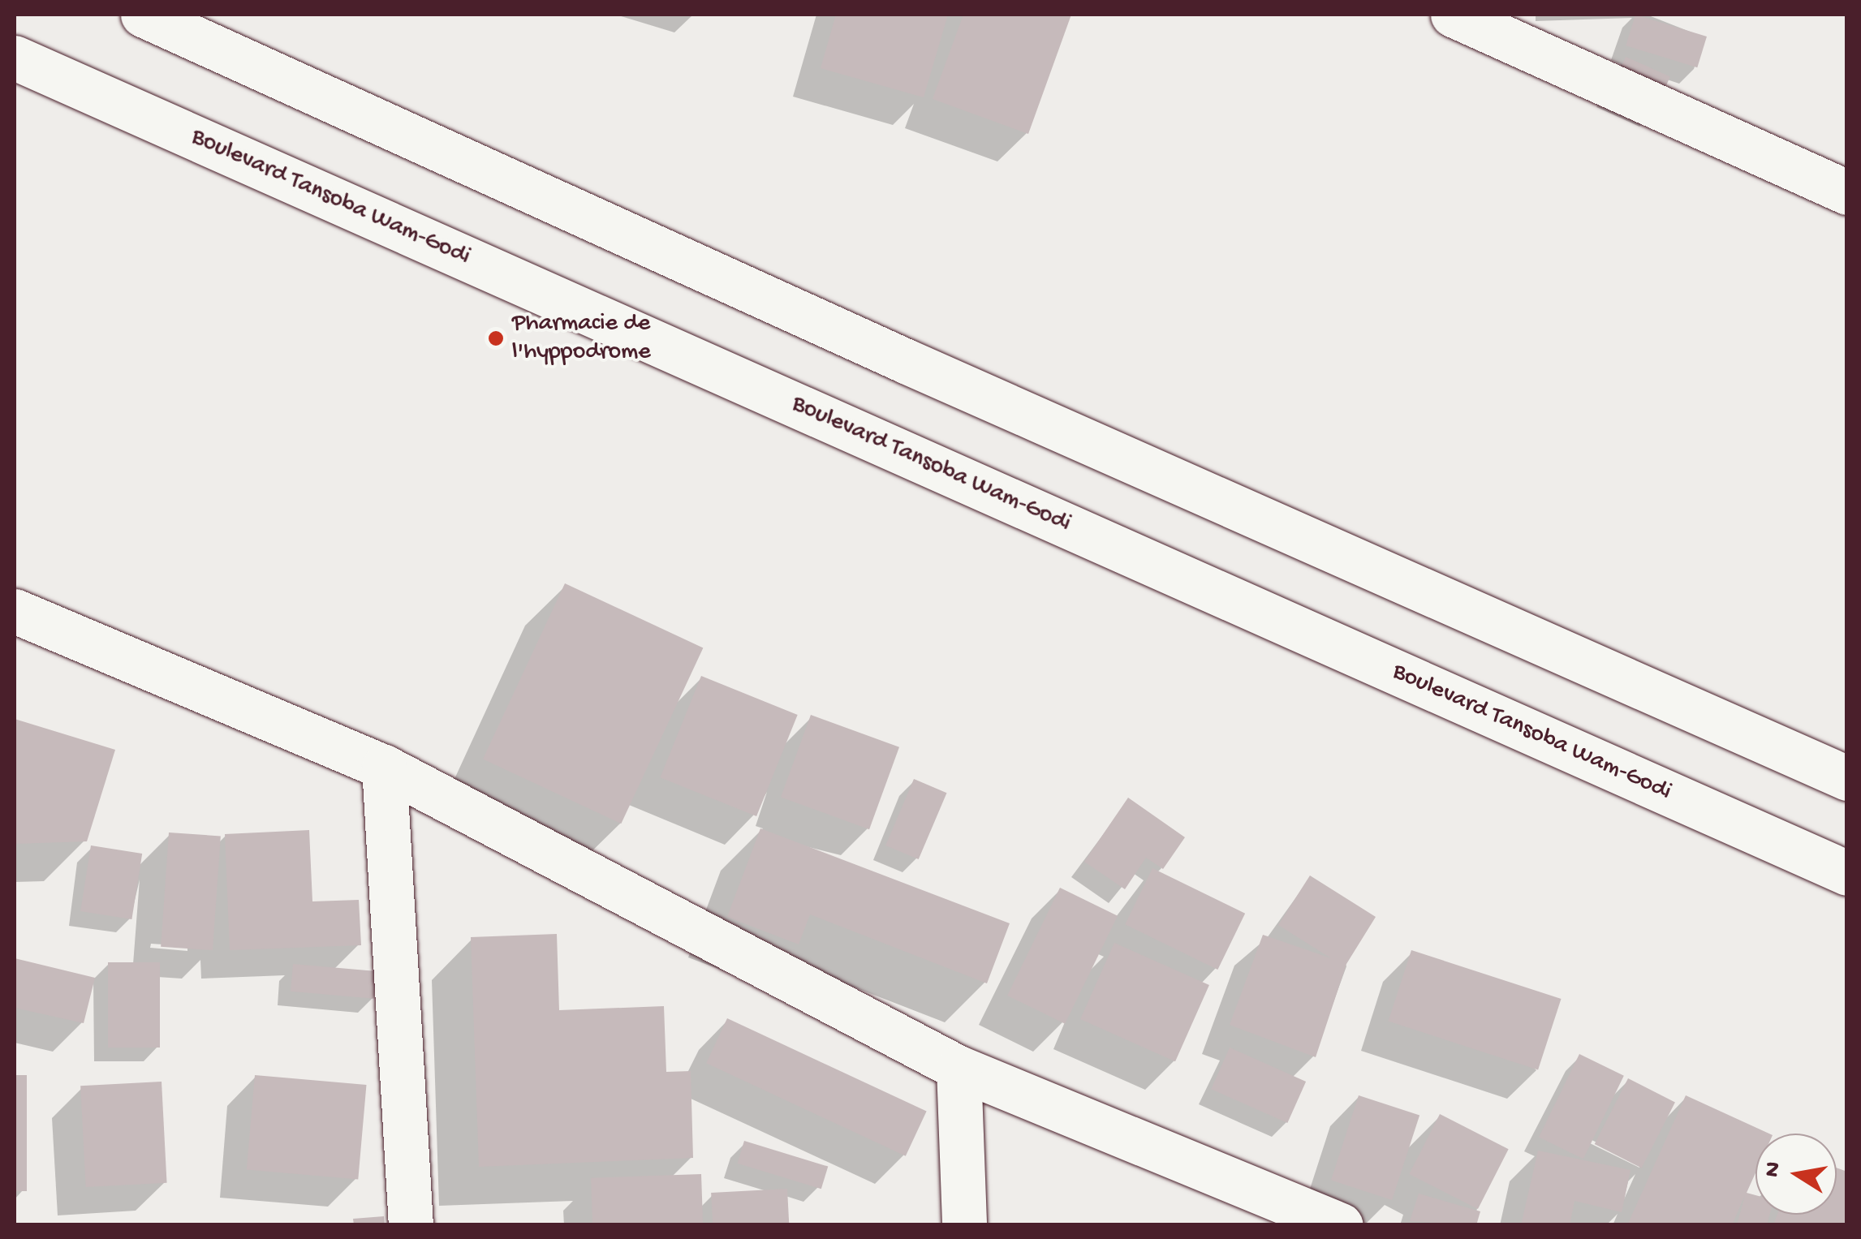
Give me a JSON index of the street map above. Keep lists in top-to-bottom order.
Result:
{
  "streets": {
    "main road": ["Boulevard Tansoba Wam-Godi"]
  },
  "places": ["Pharmacie de l'hyppodrome"],
  "north": "left"
}
